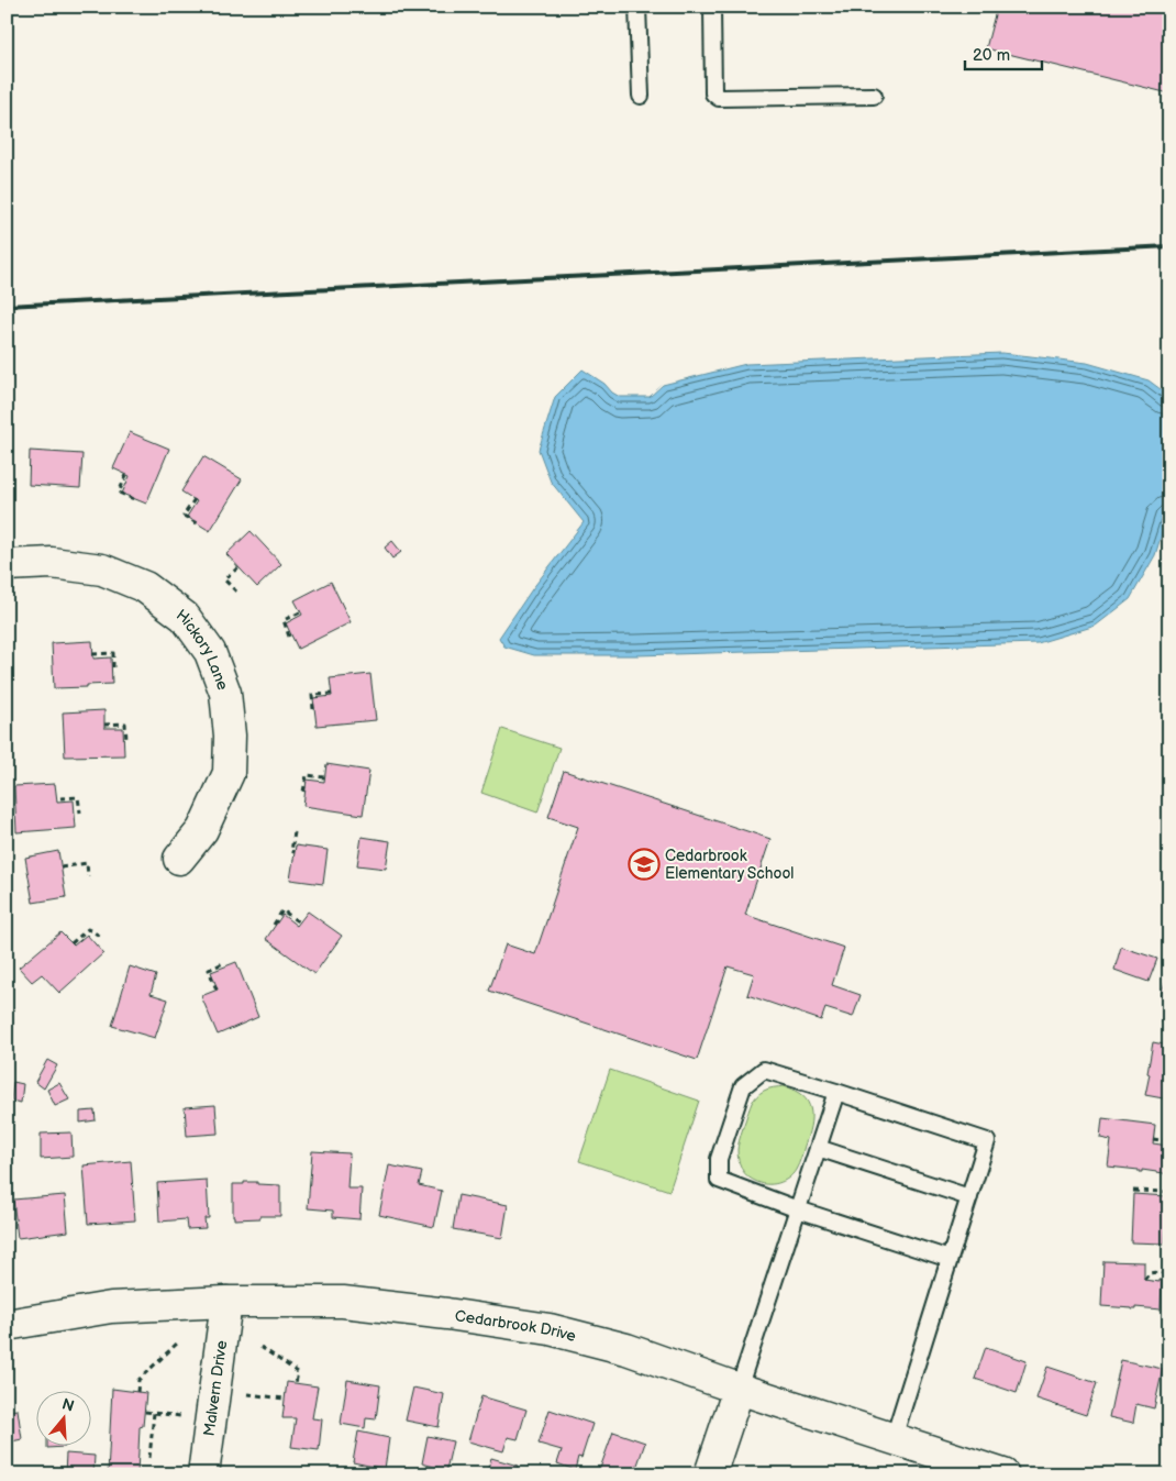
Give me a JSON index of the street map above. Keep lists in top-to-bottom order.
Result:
{
  "streets": {
    "street": ["Hickory Lane", "Cedarbrook Drive", "Malvern Drive"]
  },
  "crossings": [
    ["Cedarbrook Drive", "Malvern Drive"]
  ],
  "places": {
    "school or university": ["Cedarbrook Elementary School"]
  },
  "scale_bar": "20 m",
  "north": "top"
}
